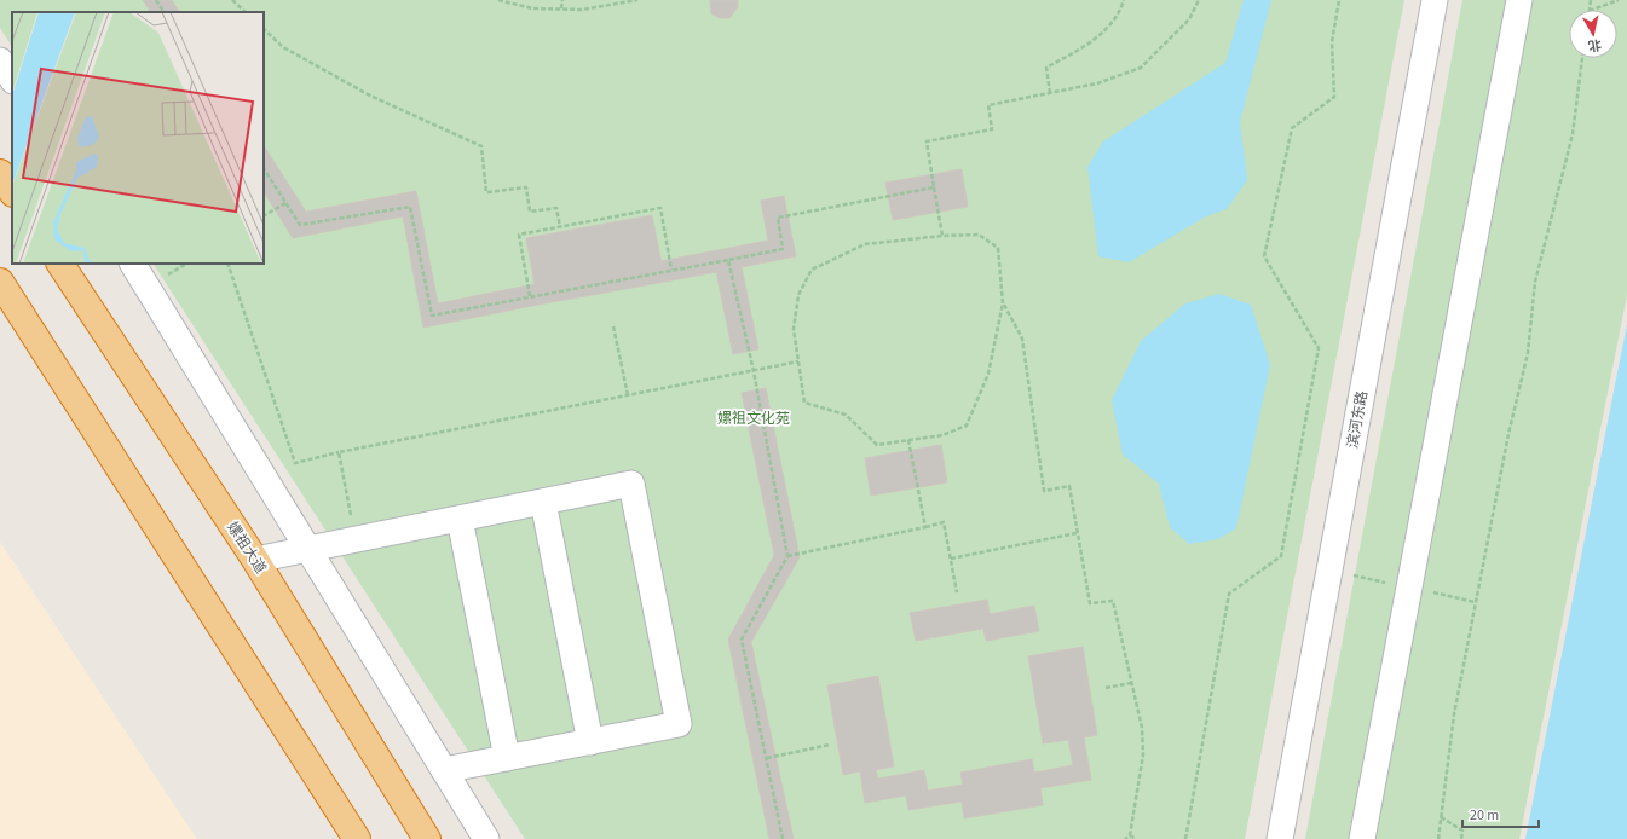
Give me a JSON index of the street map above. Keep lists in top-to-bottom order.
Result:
{
  "streets": {
    "highway": ["嫘祖大道"],
    "street": ["滨河东路"]
  },
  "parks": ["嫘祖文化苑"],
  "scale_bar": "20 m",
  "north": "bottom"
}
